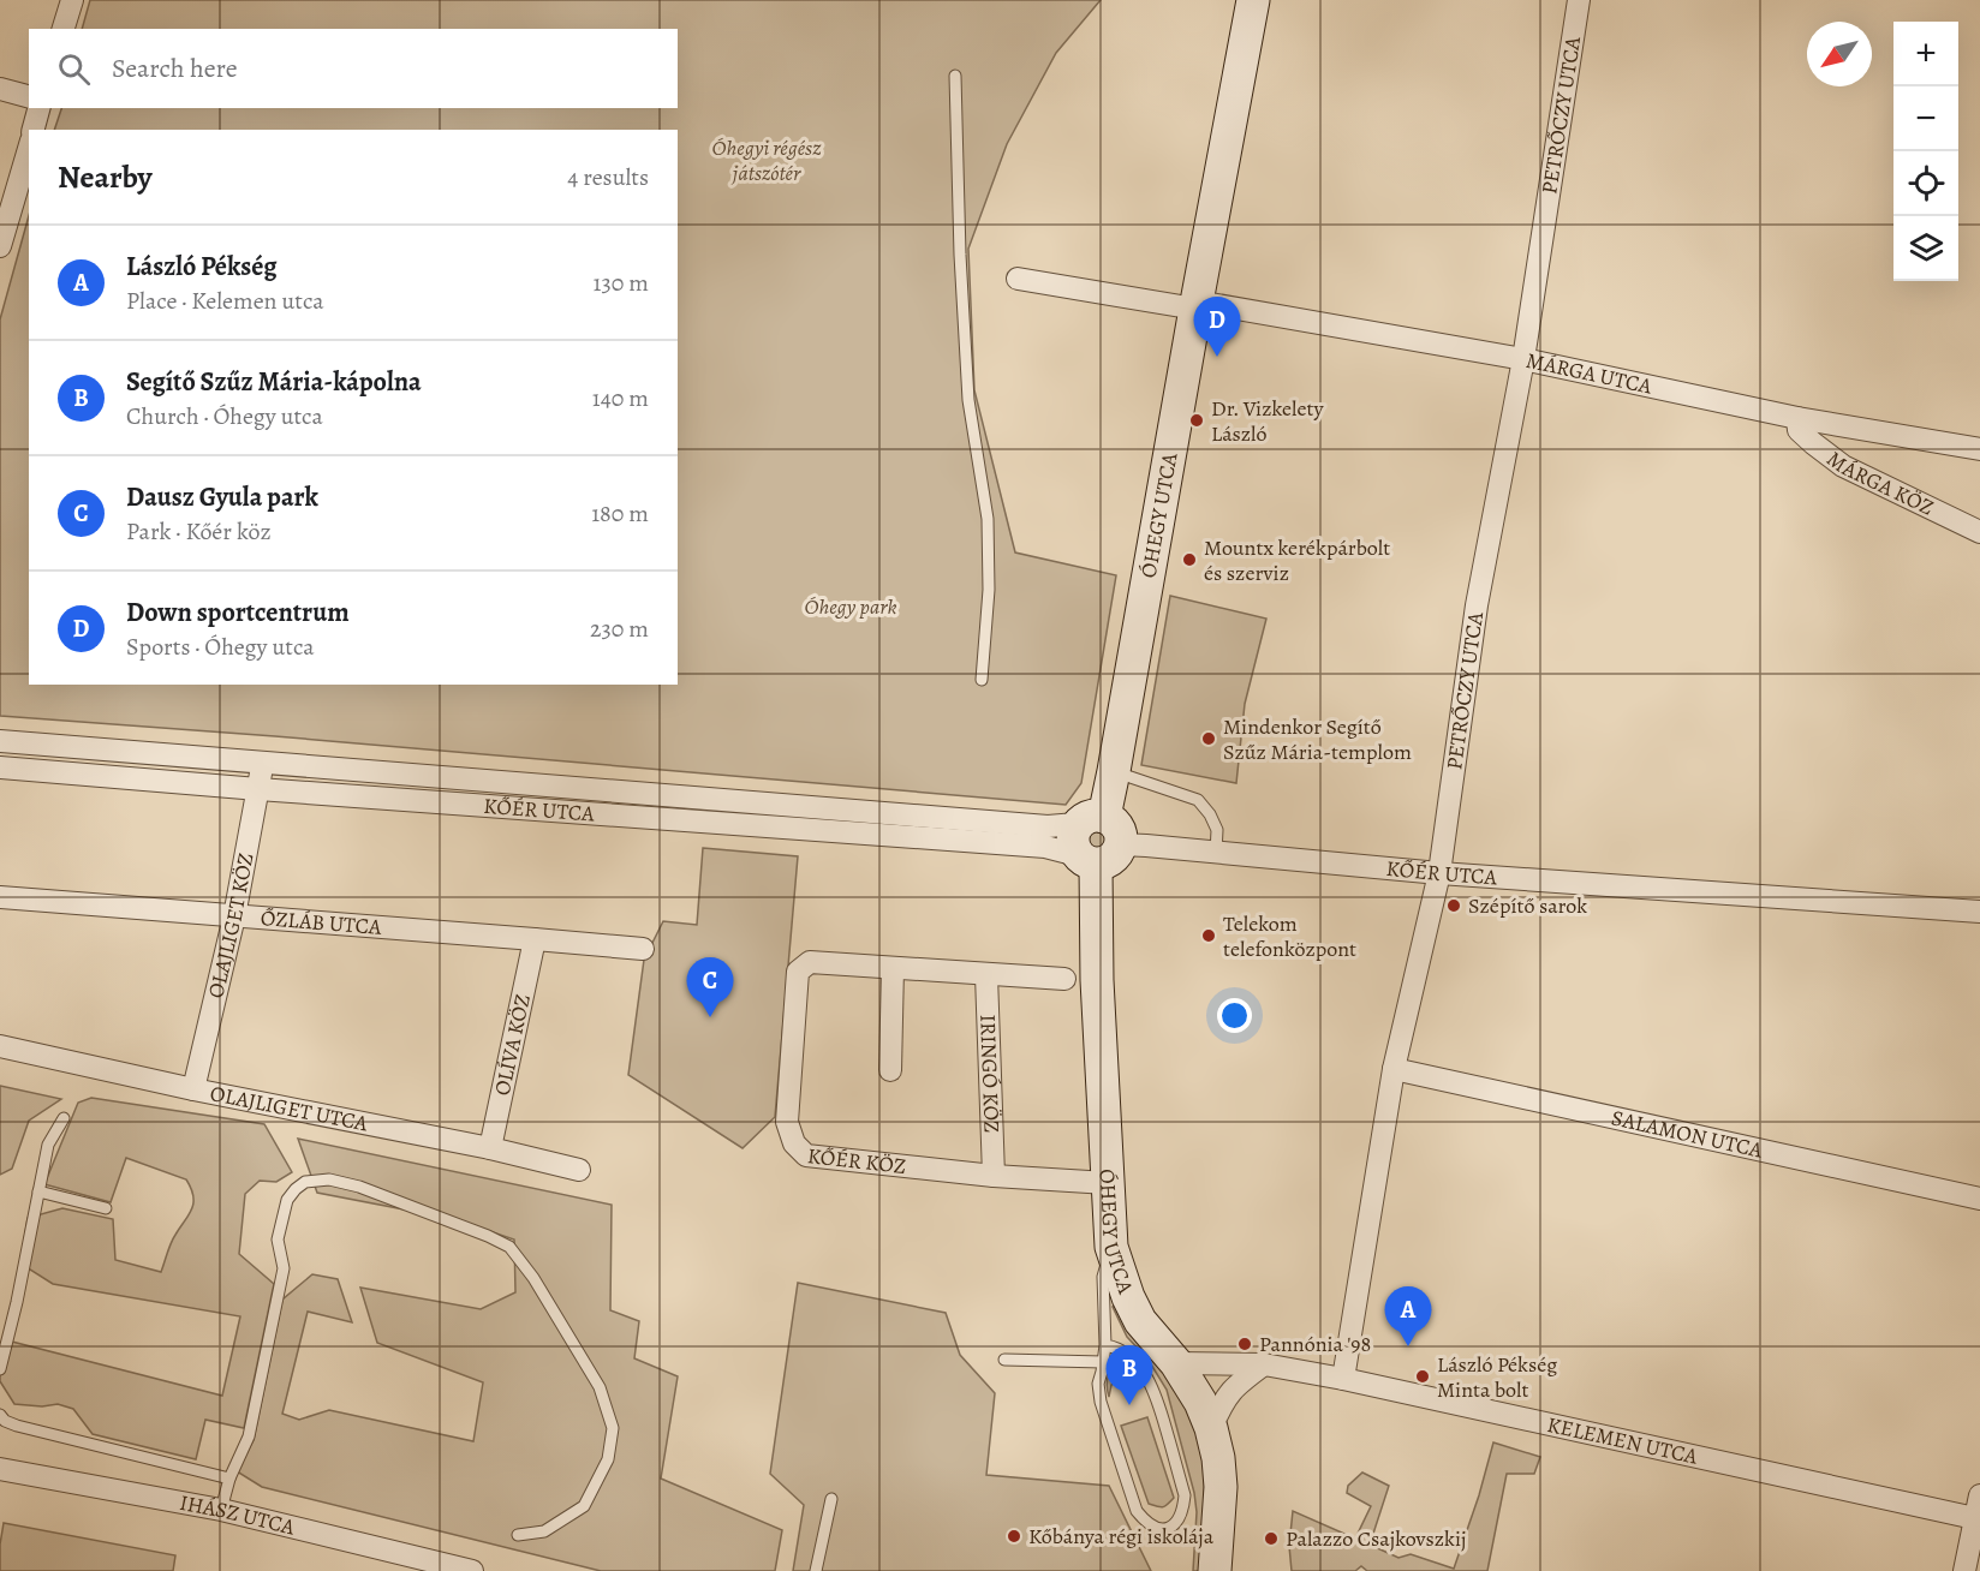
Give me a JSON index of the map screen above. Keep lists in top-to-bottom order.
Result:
{
  "streets": {
    "street": [
      "PETRŐCZY UTCA",
      "MÁRGA UTCA",
      "MÁRGA KÖZ",
      "ÓHEGY UTCA",
      "KŐÉR UTCA",
      "ŐZLÁB UTCA",
      "OLAJLIGET KÖZ",
      "OLÍVA KÖZ",
      "IRINGÓ KÖZ",
      "OLAJLIGET UTCA",
      "SALAMON UTCA",
      "KŐÉR KÖZ",
      "KELEMEN UTCA",
      "IHÁSZ UTCA"
    ]
  },
  "crossings": [
    ["PETRŐCZY UTCA", "MÁRGA UTCA"],
    ["PETRŐCZY UTCA", "KŐÉR UTCA"],
    ["PETRŐCZY UTCA", "SALAMON UTCA"],
    ["PETRŐCZY UTCA", "KELEMEN UTCA"],
    ["MÁRGA UTCA", "MÁRGA KÖZ"],
    ["MÁRGA UTCA", "ÓHEGY UTCA"],
    ["ÓHEGY UTCA", "KŐÉR UTCA"],
    ["ÓHEGY UTCA", "KŐÉR KÖZ"],
    ["ÓHEGY UTCA", "KELEMEN UTCA"],
    ["KŐÉR UTCA", "OLAJLIGET KÖZ"],
    ["ŐZLÁB UTCA", "OLAJLIGET KÖZ"],
    ["ŐZLÁB UTCA", "OLÍVA KÖZ"],
    ["OLAJLIGET KÖZ", "OLAJLIGET UTCA"],
    ["OLÍVA KÖZ", "OLAJLIGET UTCA"],
    ["IRINGÓ KÖZ", "KŐÉR KÖZ"]
  ],
  "parks": ["Óhegyi régész játszótér", "Óhegy park"],
  "places": [
    "Dr. Vizkelety László",
    "Mountx kerékpárbolt és szerviz",
    "Mindenkor Segítő Szűz Mária-templom",
    "Szépítő sarok",
    "Telekom telefonközpont",
    "Pannónia '98",
    "László Pékség Minta bolt",
    "Kőbánya régi iskolája",
    "Palazzo Csajkovszkij"
  ],
  "north": "bottom left",
  "page": {
    "map_buttons": ["+", "−"],
    "search": "Search here",
    "heading": ["Nearby", "4 results"],
    "list": [
      {
        "mark": "A",
        "name": "László Pékség",
        "note": "Place · Kelemen utca",
        "value": "130 m"
      },
      {
        "mark": "B",
        "name": "Segítő Szűz Mária-kápolna",
        "note": "Church · Óhegy utca",
        "value": "140 m"
      },
      {
        "mark": "C",
        "name": "Dausz Gyula park",
        "note": "Park · Kőér köz",
        "value": "180 m"
      },
      {
        "mark": "D",
        "name": "Down sportcentrum",
        "note": "Sports · Óhegy utca",
        "value": "230 m"
      }
    ],
    "pins": [
      "D",
      "C",
      "A",
      "B"
    ]
  }
}
